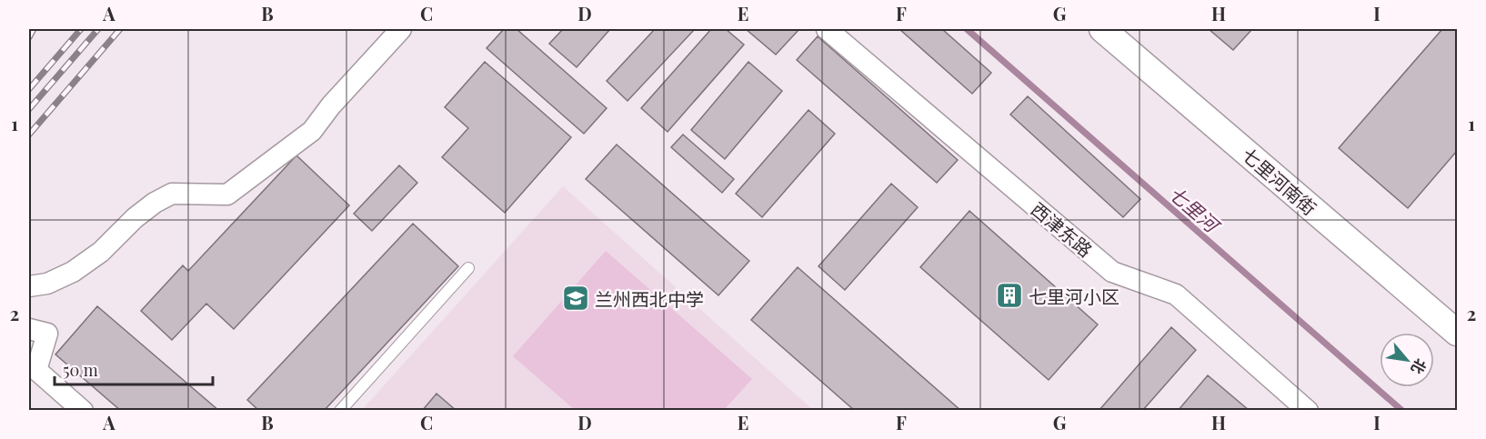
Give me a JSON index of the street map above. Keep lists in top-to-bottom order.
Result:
{
  "streets": {
    "street": ["七里河南街", "西津东路"]
  },
  "water": ["七里河"],
  "places": {
    "building": ["七里河小区"],
    "school or university": ["兰州西北中学"]
  },
  "scale_bar": "50 m",
  "north": "bottom right",
  "grid": {
    "columns": [
      "A",
      "B",
      "C",
      "D",
      "E",
      "F",
      "G",
      "H",
      "I"
    ],
    "rows": ["1", "2"]
  }
}
